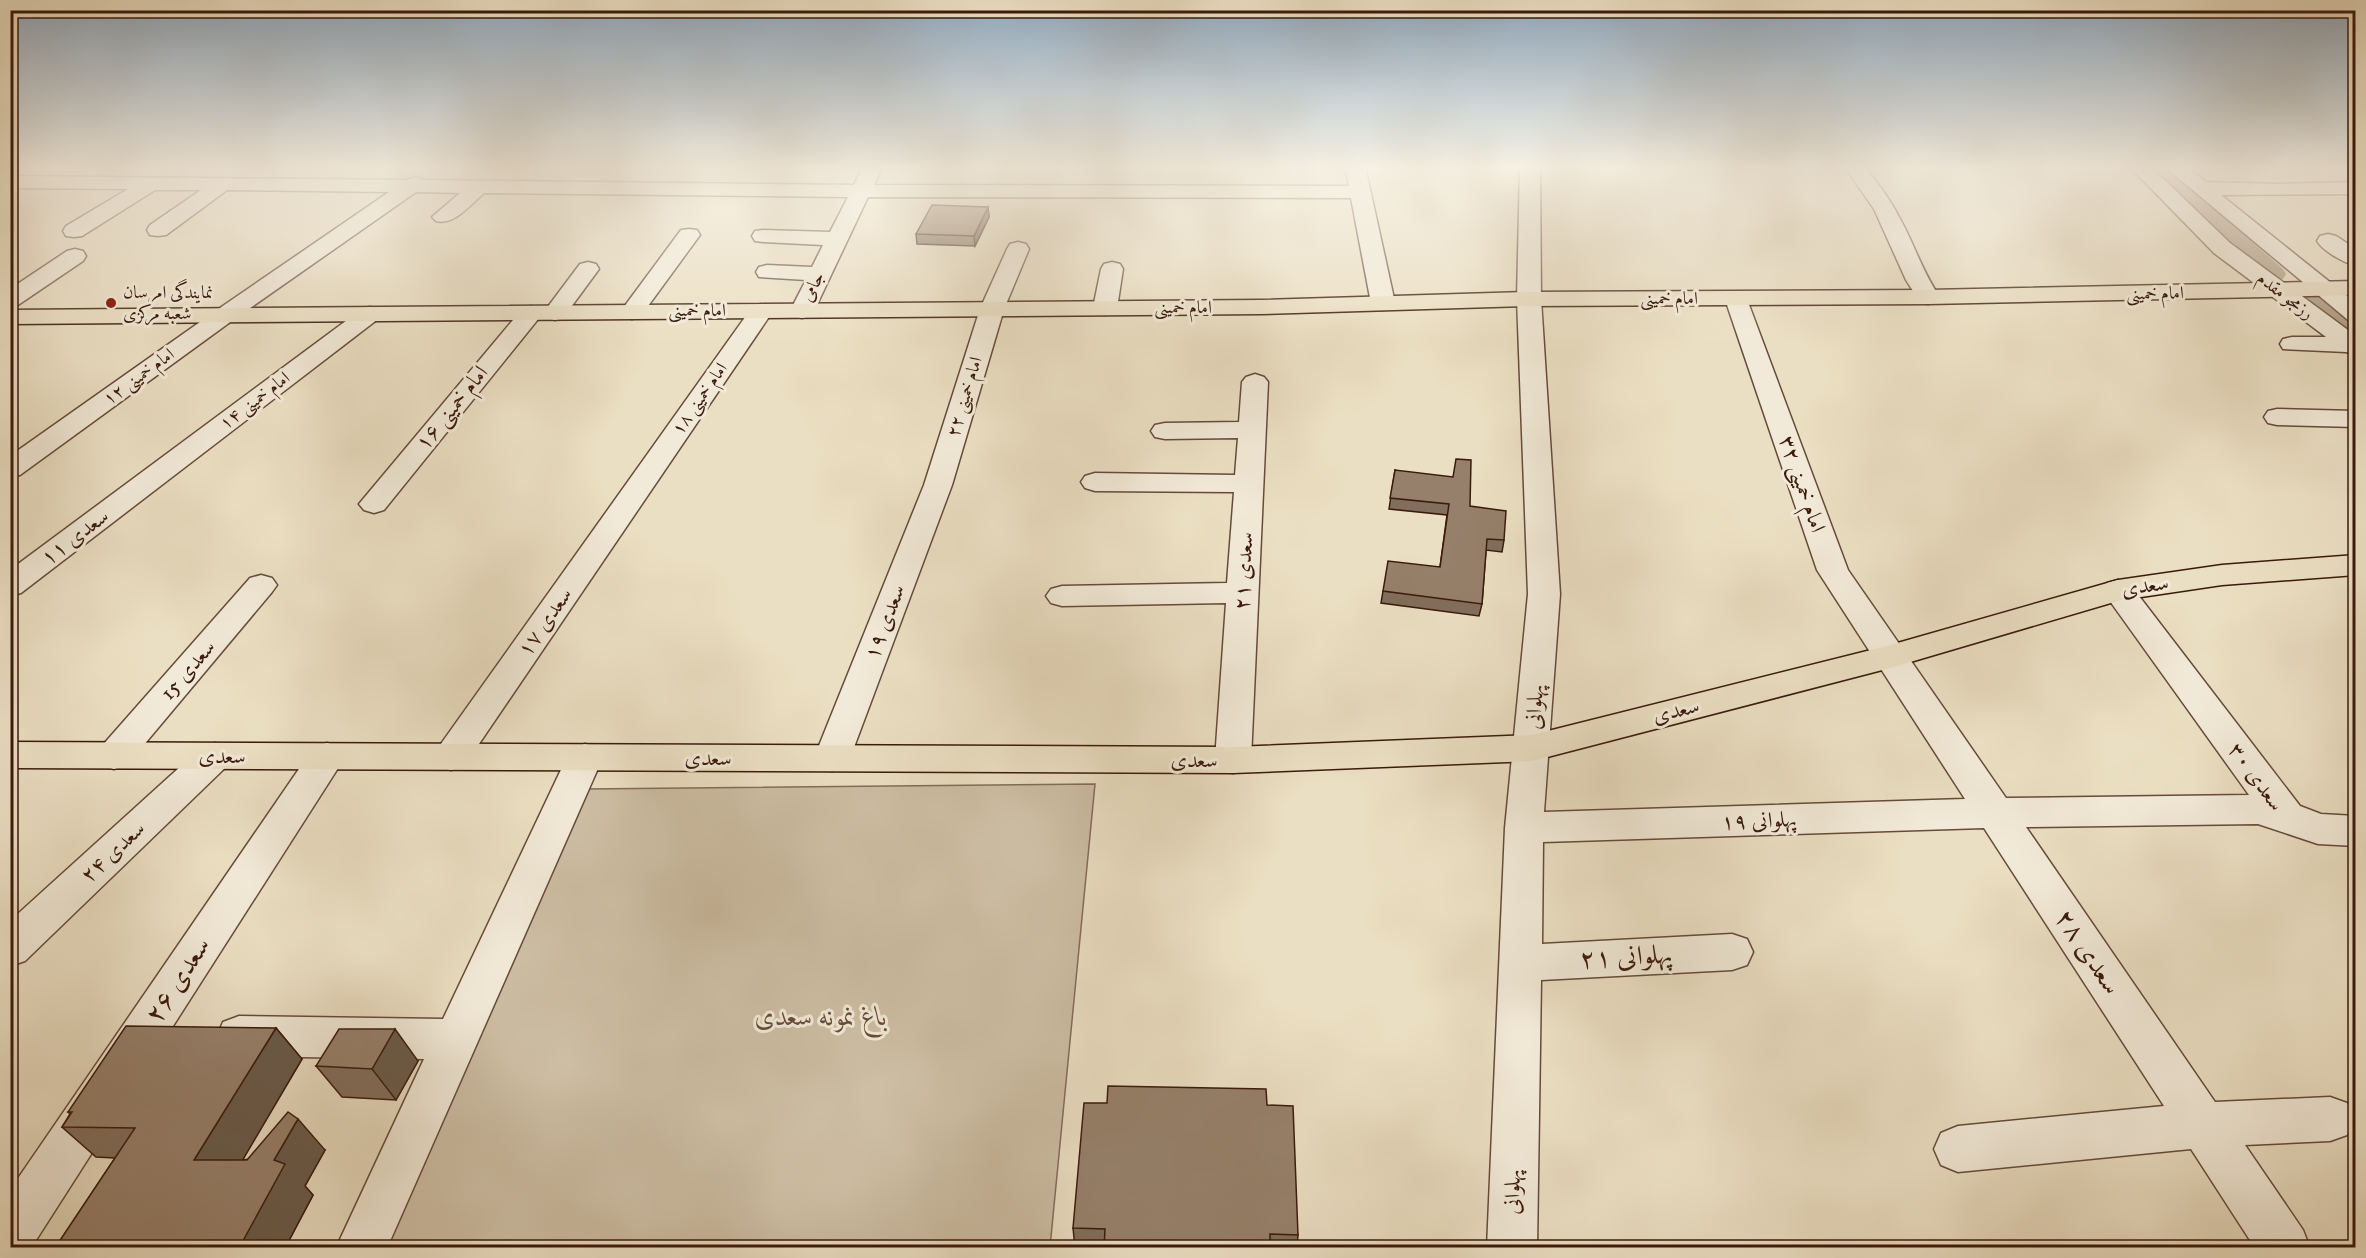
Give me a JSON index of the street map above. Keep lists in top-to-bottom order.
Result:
{
  "streets": {
    "main road": ["امام خمینی", "سعدی"],
    "street": [
      "جامی",
      "رزمجو مقدم",
      "امام خمینی ۱۲",
      "امام خمینی ۲۲",
      "امام خمینی ۱۸",
      "امام خمینی ۱۴",
      "امام خمینی ۱۶",
      "امام خمینی ۳۲",
      "سعدی ۱۱",
      "سعدی ۲۱",
      "سعدی ۱۷",
      "سعدی ۱۹",
      "سعدی 15",
      "پهلوانی",
      "سعدی ۳۰",
      "پهلوانی ۱۹",
      "سعدی ۲۴",
      "سعدی ۲۸",
      "پهلوانی ۲۱",
      "سعدی ۲۶"
    ]
  },
  "crossings": [
    ["جامی", "امام خمینی"],
    ["امام خمینی", "رزمجو مقدم"],
    ["امام خمینی", "امام خمینی ۱۲"],
    ["امام خمینی", "امام خمینی ۲۲"],
    ["امام خمینی", "امام خمینی ۱۸"],
    ["امام خمینی", "امام خمینی ۱۴"],
    ["امام خمینی", "امام خمینی ۱۶"],
    ["امام خمینی", "امام خمینی ۳۲"],
    ["امام خمینی", "پهلوانی"],
    ["امام خمینی ۲۲", "سعدی ۱۹"],
    ["امام خمینی ۱۸", "سعدی ۱۷"],
    ["امام خمینی ۱۴", "سعدی ۱۱"],
    ["امام خمینی ۳۲", "سعدی"],
    ["امام خمینی ۳۲", "سعدی ۲۸"],
    ["سعدی ۲۱", "سعدی"],
    ["سعدی", "سعدی ۱۷"],
    ["سعدی", "سعدی ۱۹"],
    ["سعدی", "سعدی 15"],
    ["سعدی", "پهلوانی"],
    ["سعدی", "سعدی ۳۰"],
    ["سعدی", "سعدی ۲۴"],
    ["سعدی", "سعدی ۲۸"],
    ["سعدی", "سعدی ۲۶"],
    ["پهلوانی", "پهلوانی ۱۹"],
    ["پهلوانی", "پهلوانی ۲۱"],
    ["سعدی ۳۰", "پهلوانی ۱۹"],
    ["سعدی ۳۰", "سعدی ۲۸"],
    ["پهلوانی ۱۹", "سعدی ۲۸"]
  ],
  "parks": ["باغ نمونه سعدی"],
  "places": ["نمایندگی امرسان شعبه مرکزی"]
}
